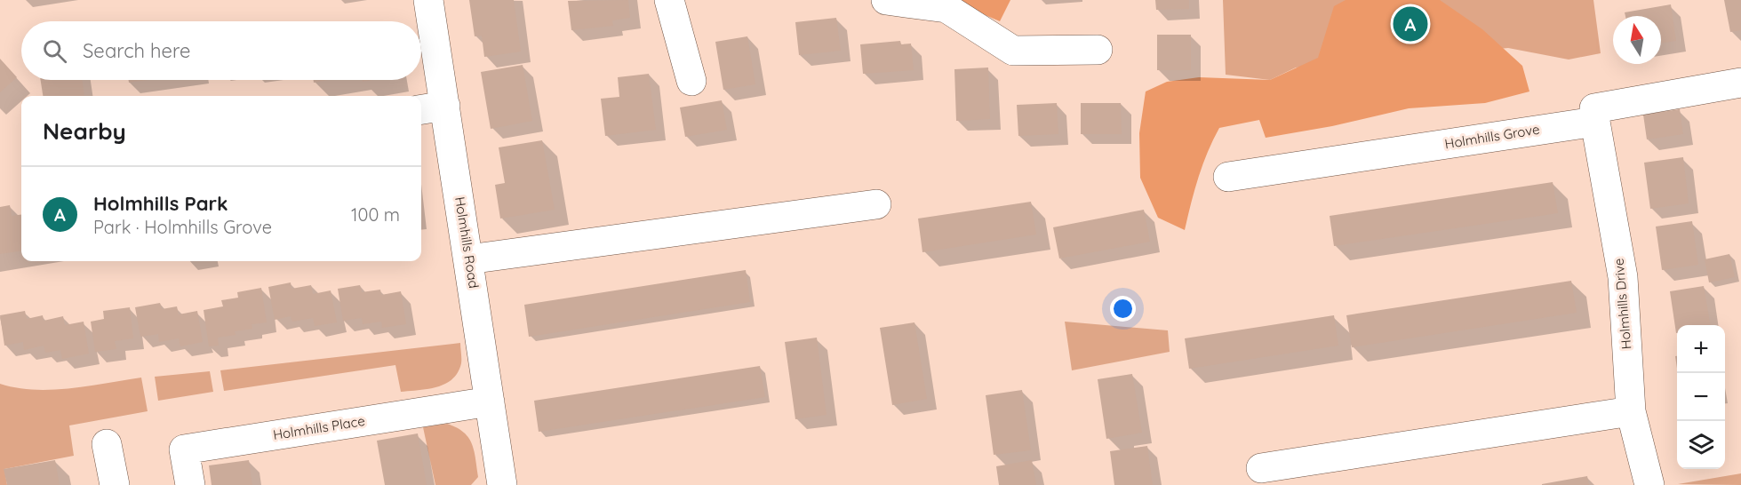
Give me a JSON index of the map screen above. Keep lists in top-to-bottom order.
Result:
{
  "streets": {
    "street": [
      "Holmhills Grove",
      "Holmhills Road",
      "Holmhills Drive",
      "Holmhills Place"
    ]
  },
  "crossings": [
    ["Holmhills Grove", "Holmhills Drive"],
    ["Holmhills Road", "Holmhills Place"]
  ],
  "north": "top",
  "page": {
    "pins": "A",
    "search": "Search here",
    "heading": "Nearby",
    "list": [
      {
        "mark": "A",
        "name": "Holmhills Park",
        "note": "Park · Holmhills Grove",
        "value": "100 m"
      }
    ],
    "map_buttons": ["+", "−"]
  }
}
